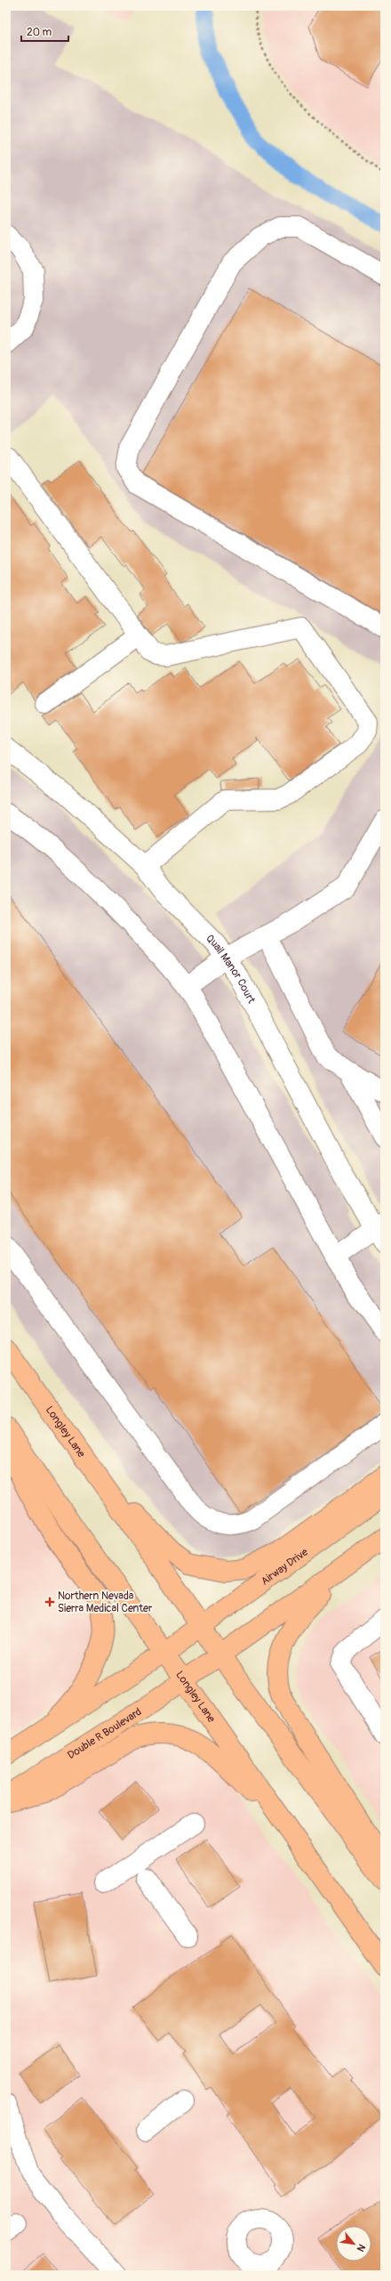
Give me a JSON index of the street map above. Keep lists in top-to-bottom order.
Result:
{
  "streets": {
    "main road": ["Longley Lane", "Airway Drive", "Double R Boulevard"],
    "street": ["Quail Manor Court"]
  },
  "crossings": [
    ["Longley Lane", "Airway Drive"],
    ["Longley Lane", "Double R Boulevard"]
  ],
  "places": {
    "health": ["Northern Nevada Sierra Medical Center"]
  },
  "scale_bar": "20 m",
  "north": "bottom right"
}
